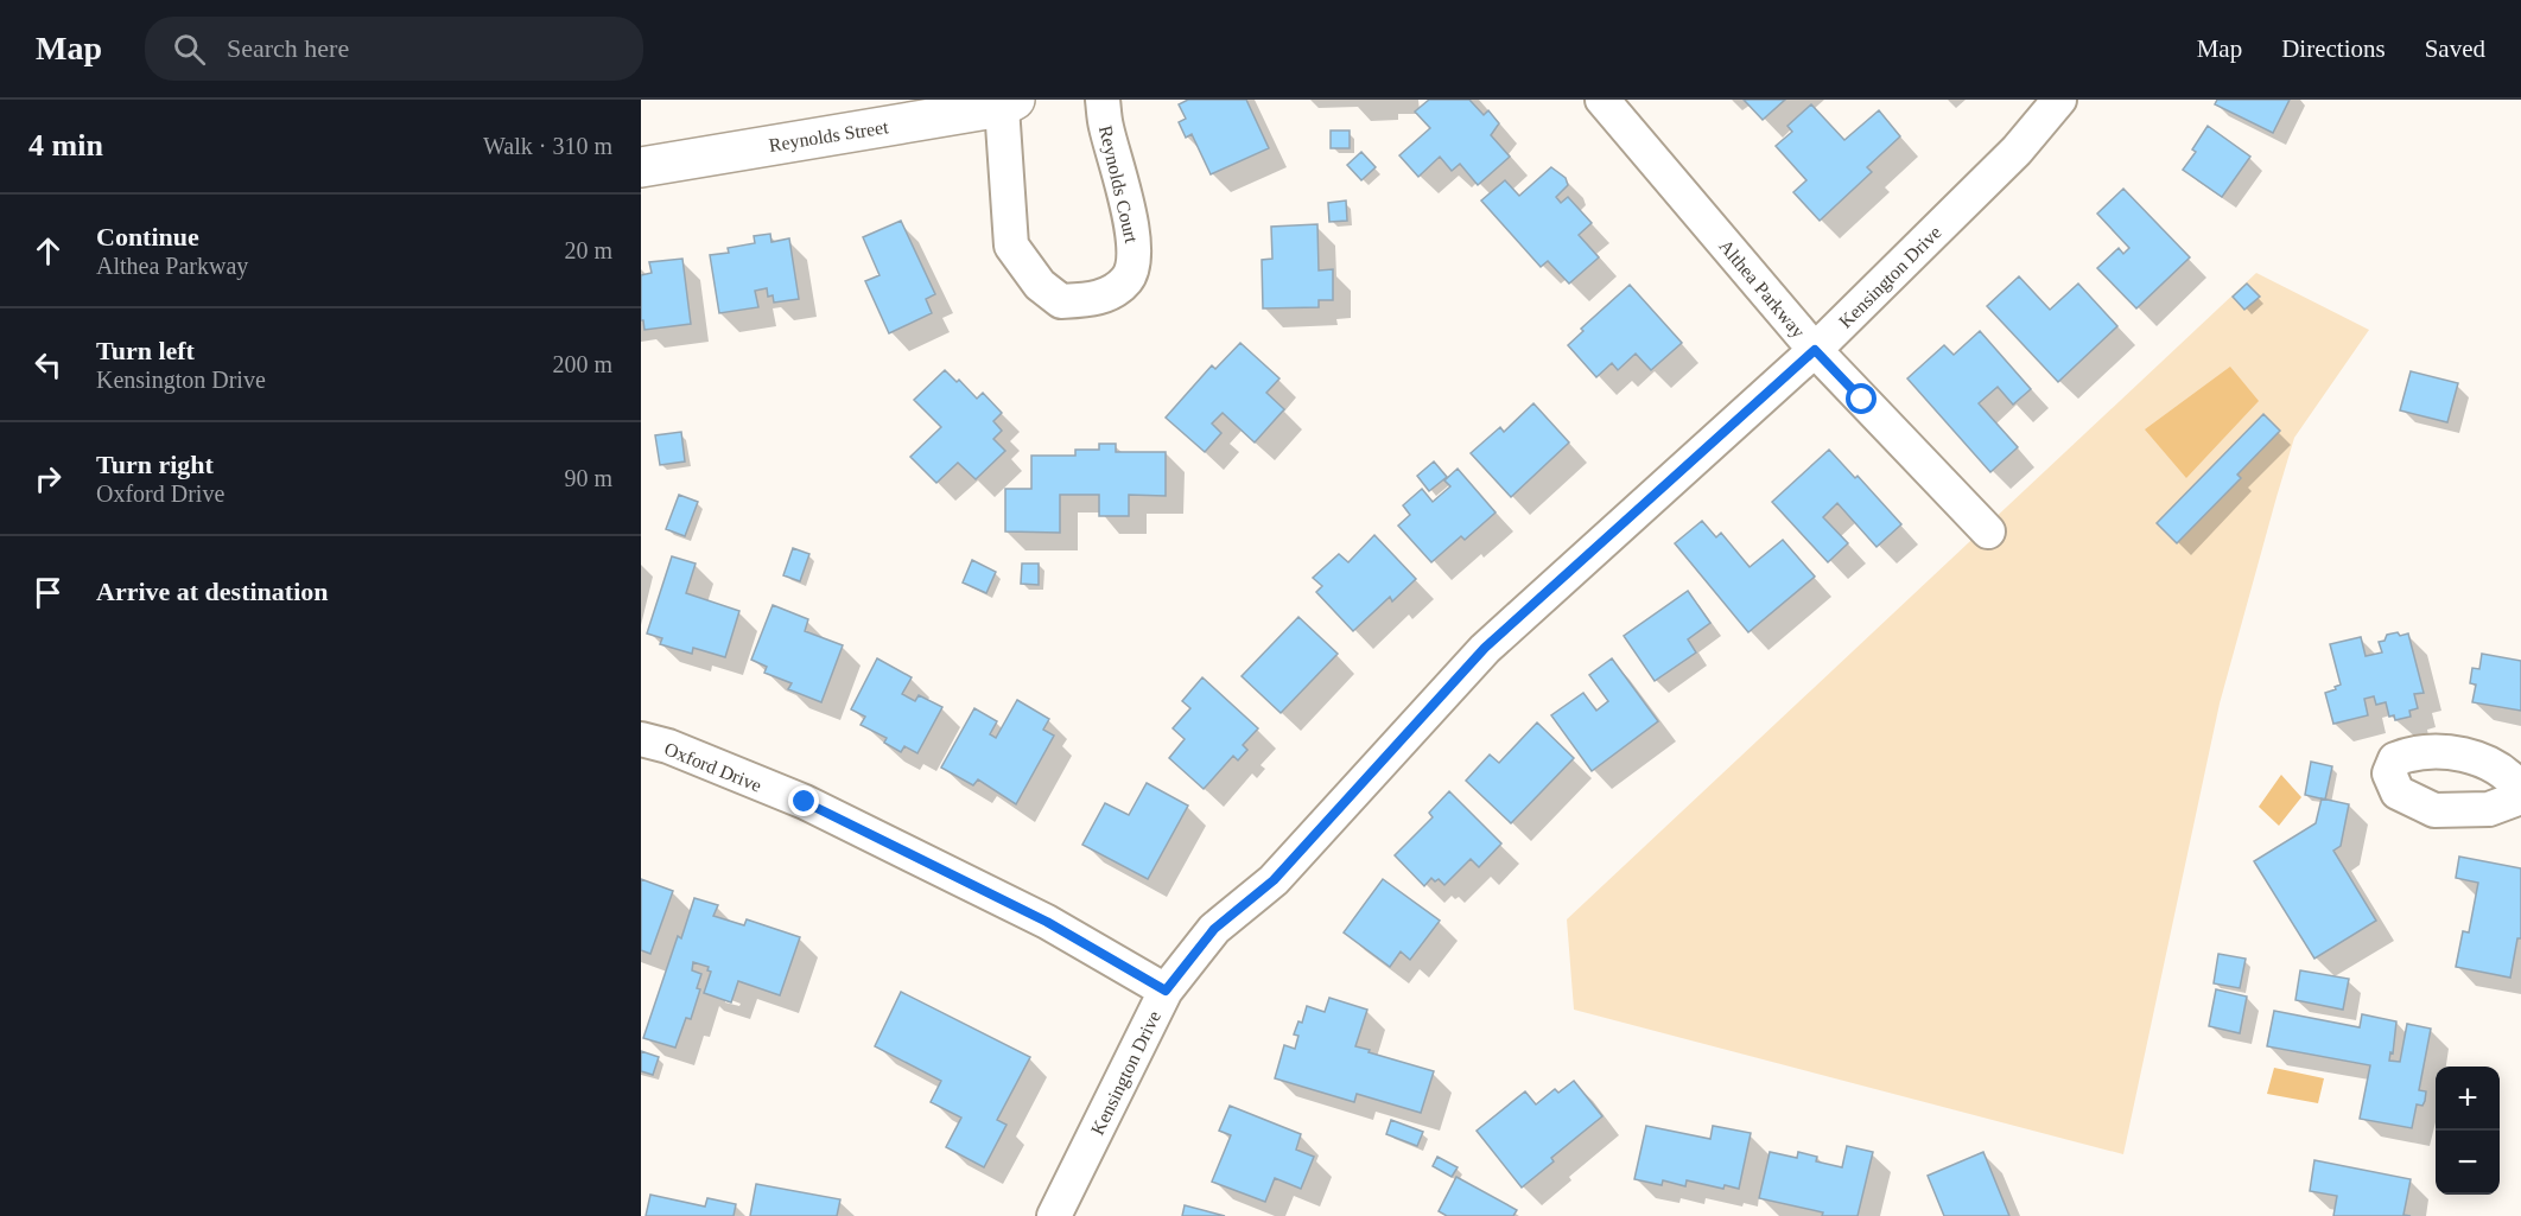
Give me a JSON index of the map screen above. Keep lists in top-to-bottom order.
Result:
{
  "streets": {
    "street": [
      "Reynolds Street",
      "Reynolds Court",
      "Kensington Drive",
      "Althea Parkway",
      "Oxford Drive"
    ]
  },
  "crossings": [
    ["Reynolds Street", "Reynolds Court"],
    ["Kensington Drive", "Althea Parkway"],
    ["Kensington Drive", "Oxford Drive"]
  ],
  "page": {
    "header": "Map",
    "search": "Search here",
    "nav": ["Map", "Directions", "Saved"],
    "heading": ["4 min", "Walk · 310 m"],
    "list": [
      ["Continue", "Althea Parkway", "20 m"],
      ["Turn left", "Kensington Drive", "200 m"],
      ["Turn right", "Oxford Drive", "90 m"],
      "Arrive at destination"
    ],
    "map_buttons": ["+", "−"]
  }
}
